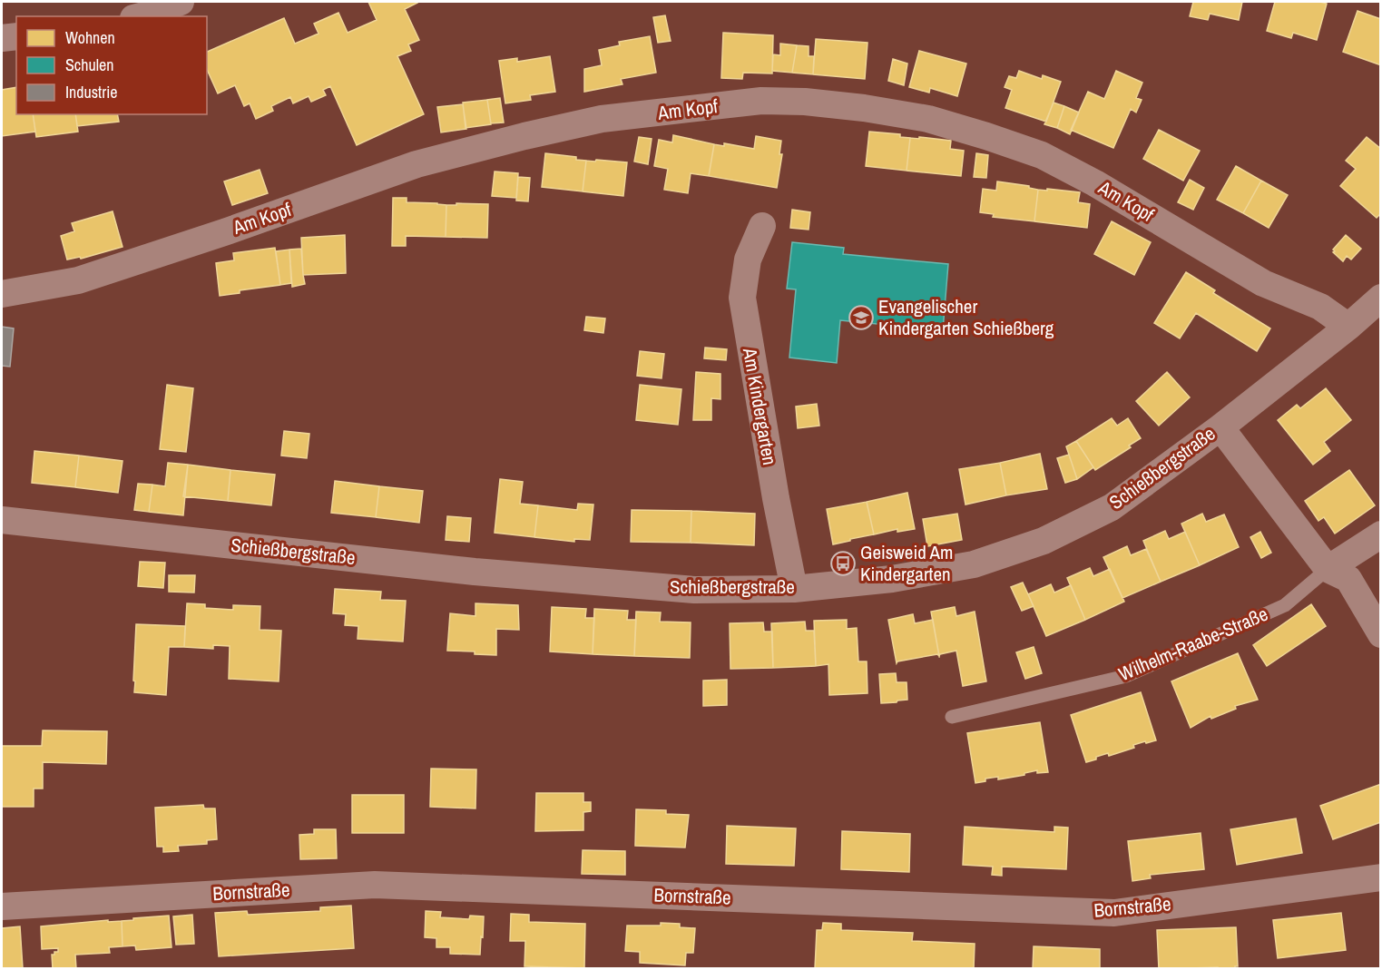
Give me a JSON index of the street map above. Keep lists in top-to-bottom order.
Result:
{
  "streets": {
    "street": [
      "Am Kopf",
      "Am Kindergarten",
      "Schießbergstraße",
      "Wilhelm-Raabe-Straße",
      "Bornstraße"
    ]
  },
  "crossings": [
    ["Am Kopf", "Schießbergstraße"],
    ["Am Kindergarten", "Schießbergstraße"]
  ],
  "places": {
    "school or university": ["Evangelischer Kindergarten Schießberg"],
    "bus stop": ["Geisweid Am Kindergarten"]
  },
  "legend": ["Wohnen", "Schulen", "Industrie"]
}
